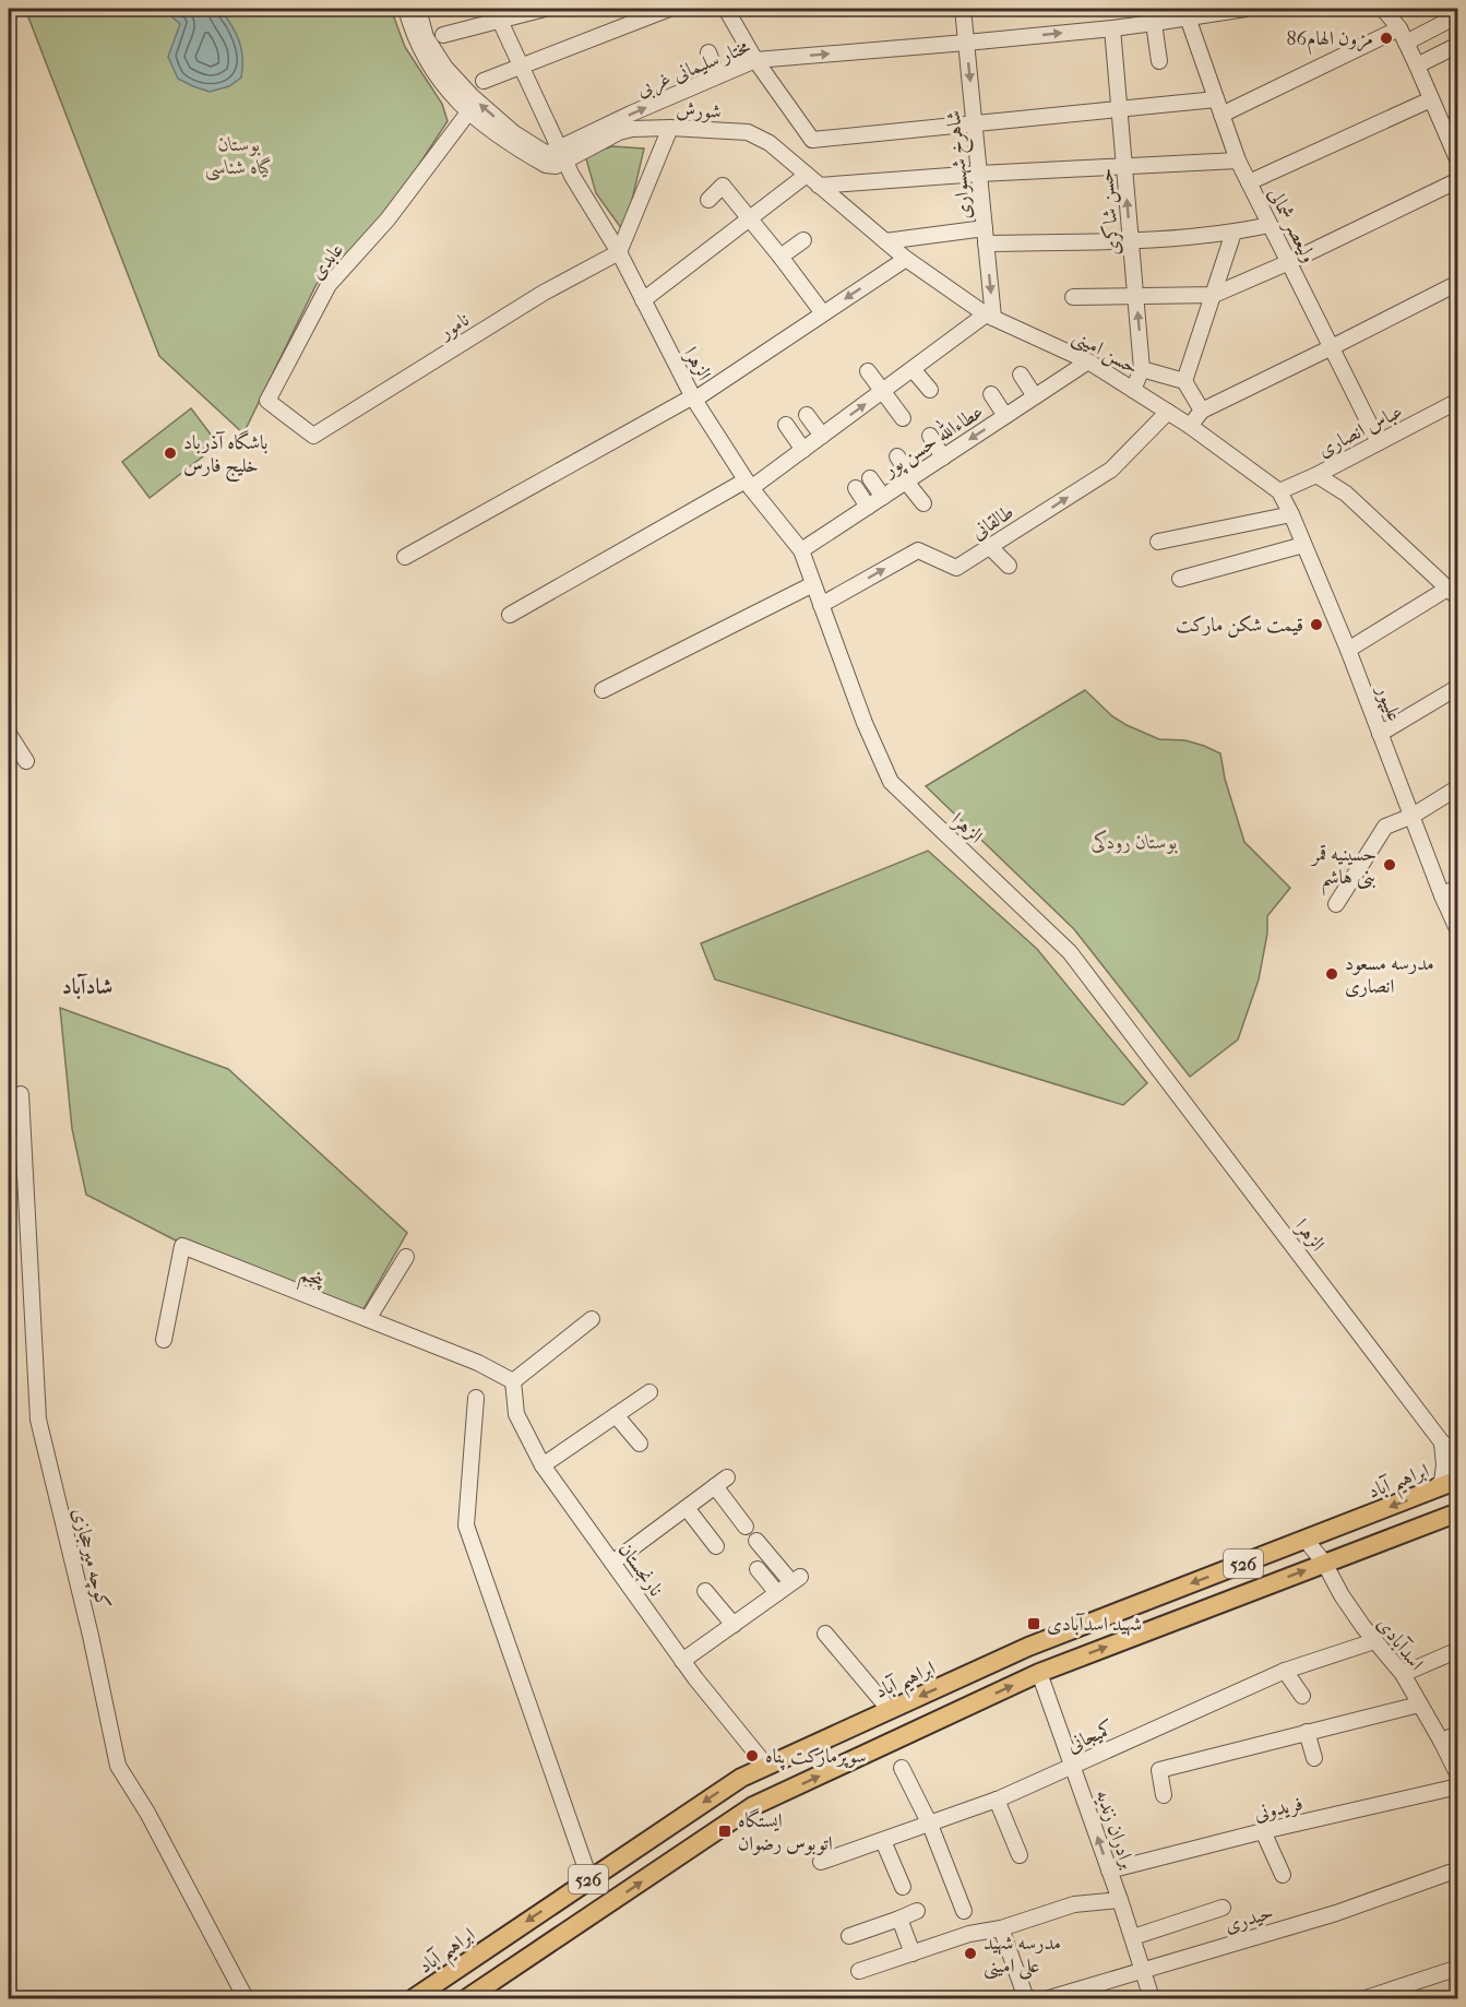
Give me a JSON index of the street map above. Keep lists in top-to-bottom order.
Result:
{
  "streets": {
    "main road": ["ابراهیم آباد", "526"],
    "street": [
      "مختار سلیمانی غربی",
      "شورش",
      "شاهرخ شهسواری",
      "حسن شاکری",
      "ولیعصر شمالی",
      "عابدی",
      "نامور",
      "حسن امینی",
      "الزهرا",
      "عباس انصاری",
      "عطاءالله حسن پور",
      "طالقانی",
      "علیپور",
      "پنجم",
      "کوچه میرحجازی",
      "نارنجستان",
      "اسدآبادی",
      "کمیجانی",
      "فریدونی",
      "برادران زندیه",
      "حیدری"
    ]
  },
  "crossings": [
    ["مختار سلیمانی غربی", "شورش"],
    ["مختار سلیمانی غربی", "شاهرخ شهسواری"],
    ["مختار سلیمانی غربی", "حسن شاکری"],
    ["مختار سلیمانی غربی", "ولیعصر شمالی"],
    ["مختار سلیمانی غربی", "الزهرا"],
    ["شورش", "حسن امینی"],
    ["شورش", "الزهرا"],
    ["شاهرخ شهسواری", "حسن امینی"],
    ["حسن شاکری", "حسن امینی"],
    ["ولیعصر شمالی", "عباس انصاری"],
    ["عابدی", "نامور"],
    ["نامور", "الزهرا"],
    ["حسن امینی", "عباس انصاری"],
    ["حسن امینی", "عطاءالله حسن پور"],
    ["حسن امینی", "طالقانی"],
    ["حسن امینی", "علیپور"],
    ["الزهرا", "عطاءالله حسن پور"],
    ["الزهرا", "طالقانی"],
    ["عباس انصاری", "علیپور"],
    ["پنجم", "نارنجستان"],
    ["ابراهیم آباد", "نارنجستان"],
    ["ابراهیم آباد", "اسدآبادی"],
    ["526", "اسدآبادی"],
    ["526", "برادران زندیه"],
    ["اسدآبادی", "کمیجانی"],
    ["کمیجانی", "برادران زندیه"],
    ["فریدونی", "برادران زندیه"],
    ["برادران زندیه", "حیدری"]
  ],
  "one_way": ["شاهرخ شهسواری", "طالقانی"],
  "districts": ["شادآباد"],
  "parks": ["بوستان گیاه شناسی", "بوستان رودکی"],
  "places": {
    "other": [
      "مزون الهام86",
      "باشگاه آذرباد خلیج فارس",
      "قیمت شکن مارکت",
      "حسینیه قمر بنی هاشم",
      "مدرسه مسعود انصاری",
      "سوپرمارکت پناه",
      "مدرسه شهید علی امینی"
    ],
    "transit": ["شهید اسدآبادی", "ایستگاه اتوبوس رضوان"]
  }
}
